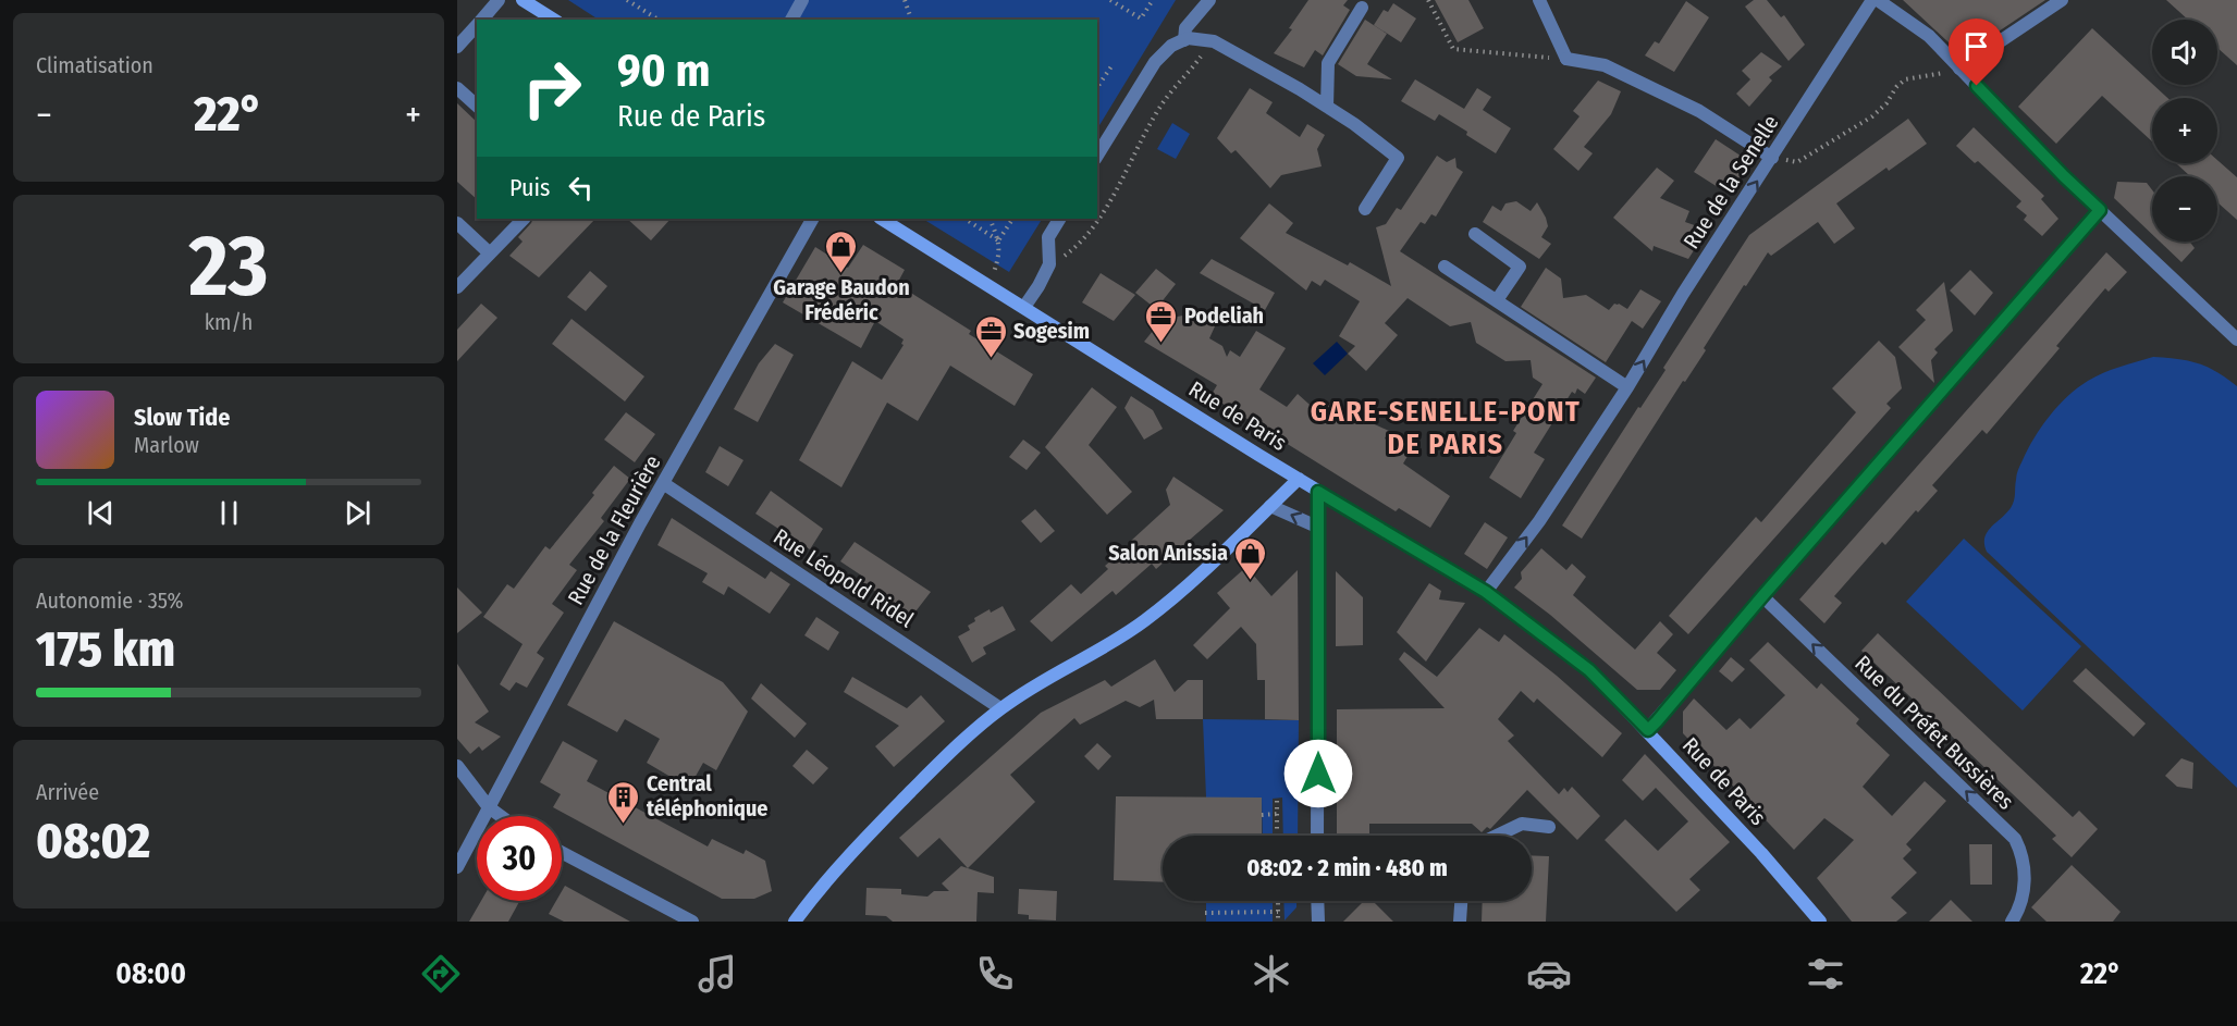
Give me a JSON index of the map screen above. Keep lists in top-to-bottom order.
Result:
{
  "streets": {
    "main road": ["Rue de Paris"],
    "street": [
      "Rue de la Senelle",
      "Rue de la Fleurière",
      "Rue Léopold Ridel",
      "Rue du Préfet Bussières"
    ]
  },
  "crossings": [
    ["Rue de la Senelle", "Rue de Paris"],
    ["Rue de la Fleurière", "Rue Léopold Ridel"]
  ],
  "one_way": ["Rue de la Senelle", "Rue du Préfet Bussières"],
  "districts": ["GARE-SENELLE-PONT DE PARIS"],
  "places": {
    "shop": ["Garage Baudon Frédéric", "Salon Anissia"],
    "office": ["Podeliah", "Sogesim"],
    "building": ["Central téléphonique"]
  },
  "page": {
    "tile": [
      "Climatisation",
      ["23", "km/h"],
      ["Autonomie · 35%", "175 km"],
      ["Arrivée", "08:02"]
    ],
    "map_buttons": ["+", "−"],
    "turn": ["90 m", "Rue de Paris"],
    "heat": ["−", "22°", "+"],
    "then": "Puis",
    "song": ["Slow Tide", "Marlow"],
    "limit": "30",
    "trip": "08:02 · 2 min · 480 m",
    "tabs": ["08:00", "22°"]
  }
}
